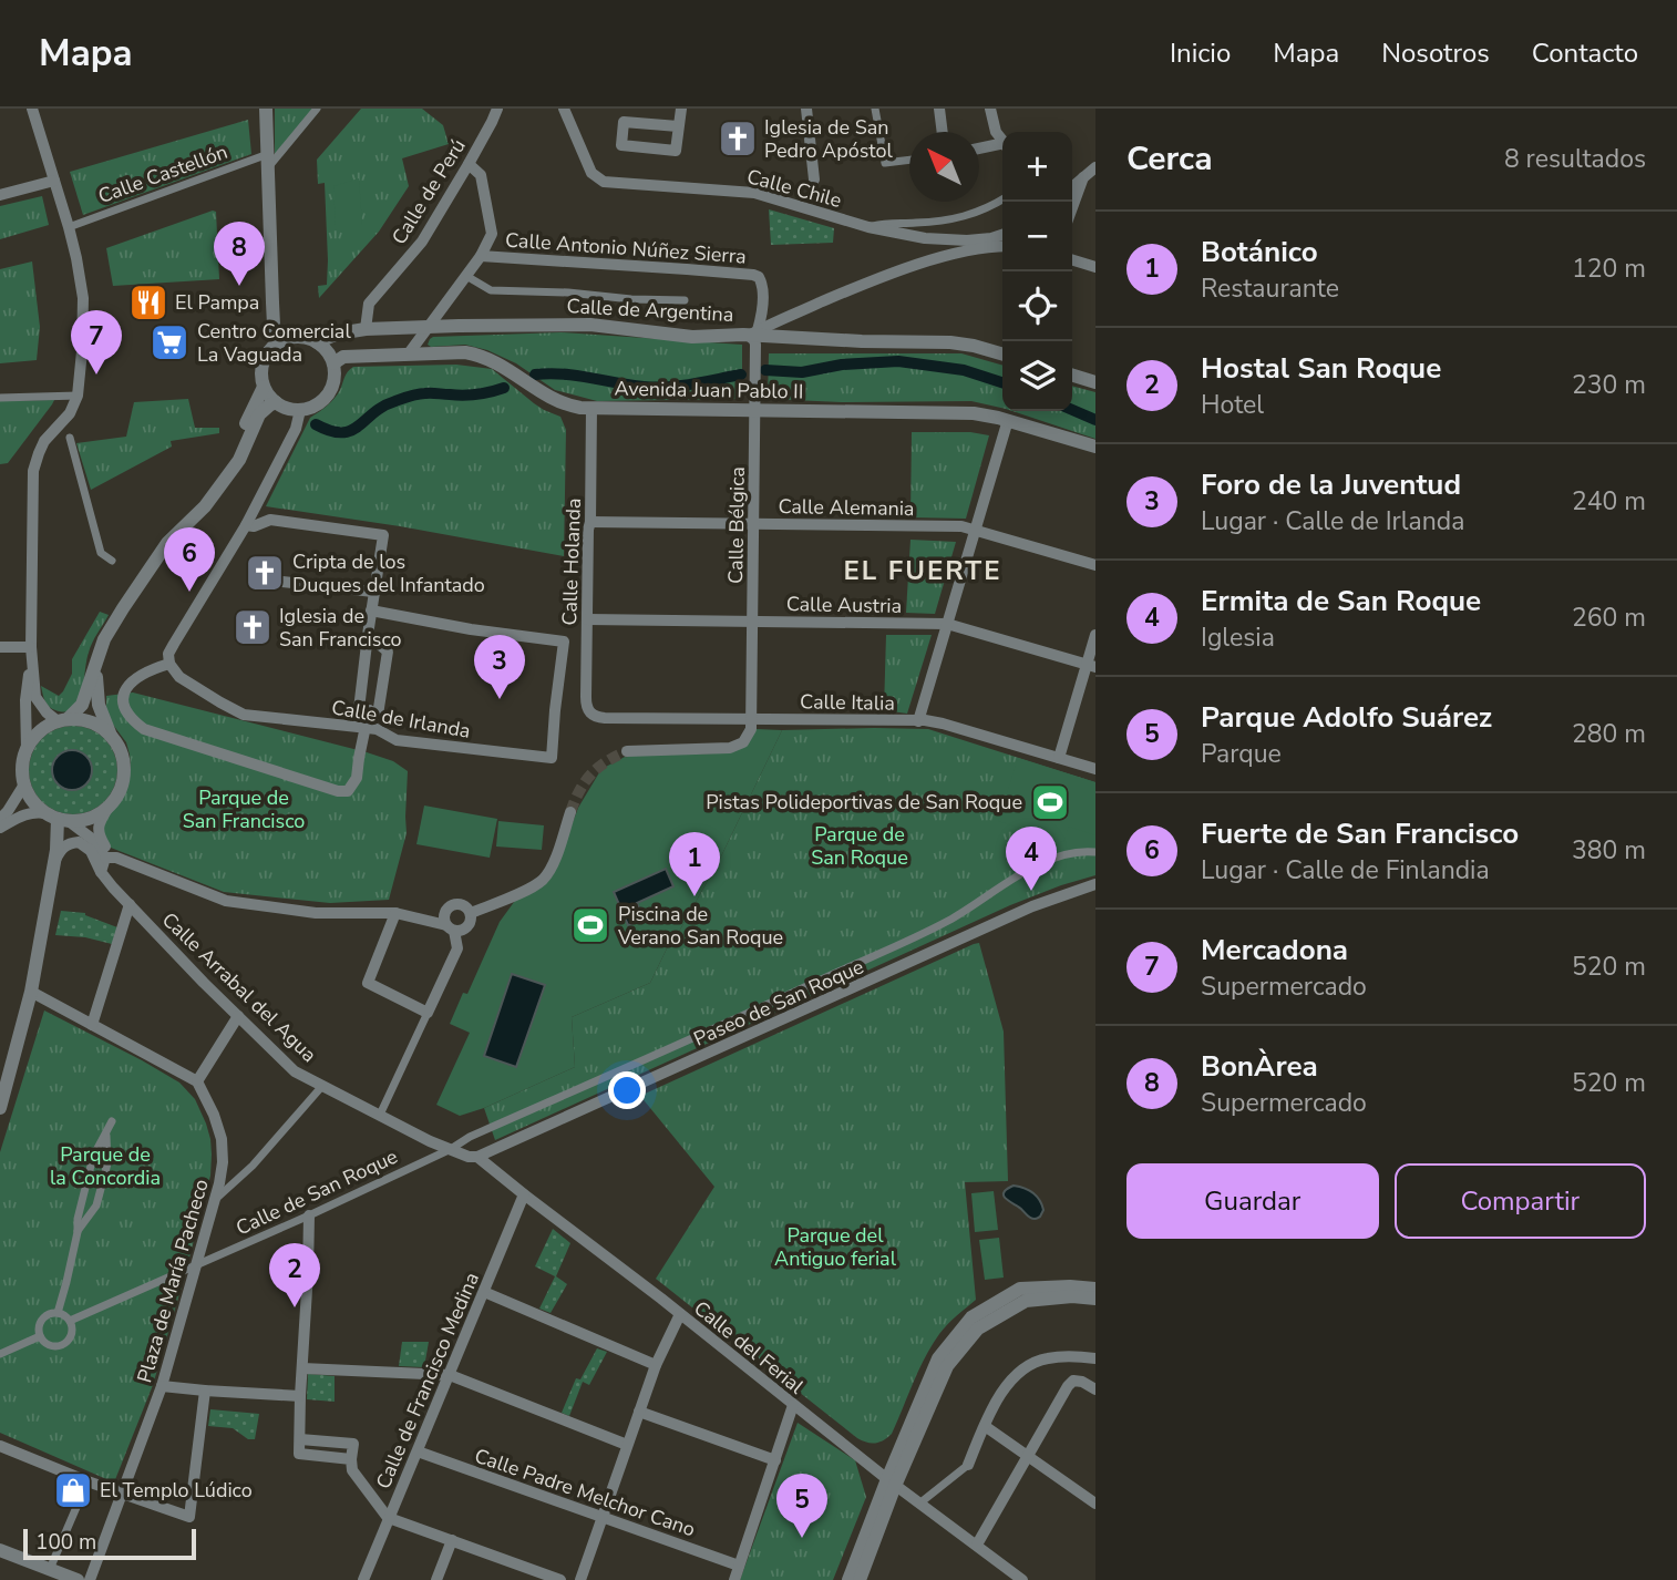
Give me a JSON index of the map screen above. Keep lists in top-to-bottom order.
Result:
{
  "streets": {
    "street": [
      "Calle Castellón",
      "Calle Chile",
      "Calle de Perú",
      "Calle Antonio Núñez Sierra",
      "Calle de Argentina",
      "Avenida Juan Pablo II",
      "Calle Alemania",
      "Calle Bélgica",
      "Calle Holanda",
      "Calle Austria",
      "Calle Italia",
      "Calle de Irlanda",
      "Calle Arrabal del Agua",
      "Paseo de San Roque",
      "Calle de San Roque",
      "Plaza de María Pacheco",
      "Calle del Ferial",
      "Calle de Francisco Medina",
      "Calle Padre Melchor Cano"
    ]
  },
  "crossings": [
    ["Calle de Perú", "Calle de Argentina"],
    ["Calle Antonio Núñez Sierra", "Calle de Argentina"],
    ["Calle Antonio Núñez Sierra", "Calle Bélgica"],
    ["Calle de Argentina", "Avenida Juan Pablo II"],
    ["Calle de Argentina", "Calle Bélgica"],
    ["Avenida Juan Pablo II", "Calle Bélgica"],
    ["Avenida Juan Pablo II", "Calle Holanda"],
    ["Calle Alemania", "Calle Bélgica"],
    ["Calle Alemania", "Calle Holanda"],
    ["Calle Bélgica", "Calle Austria"],
    ["Calle Bélgica", "Calle Italia"],
    ["Calle Holanda", "Calle Austria"],
    ["Calle Holanda", "Calle Italia"],
    ["Calle Arrabal del Agua", "Calle de San Roque"],
    ["Calle Arrabal del Agua", "Calle del Ferial"],
    ["Paseo de San Roque", "Calle del Ferial"],
    ["Calle de San Roque", "Plaza de María Pacheco"],
    ["Calle de San Roque", "Calle del Ferial"],
    ["Calle del Ferial", "Calle de Francisco Medina"],
    ["Calle de Francisco Medina", "Calle Padre Melchor Cano"]
  ],
  "districts": ["EL FUERTE"],
  "parks": [
    "Parque de San Francisco",
    "Parque de San Roque",
    "Parque de la Concordia",
    "Parque del Antiguo ferial"
  ],
  "places": {
    "church": ["Iglesia de San Pedro Apóstol", "Cripta de los Duques del Infantado", "Iglesia de San Francisco"],
    "restaurant": ["El Pampa"],
    "supermarket": ["Centro Comercial La Vaguada"],
    "sports": ["Pistas Polideportivas de San Roque", "Piscina de Verano San Roque"],
    "shop": ["El Templo Lúdico"]
  },
  "scale_bar": "100 m",
  "north": "top left",
  "page": {
    "header": "Mapa",
    "nav": [
      "Inicio",
      "Mapa",
      "Nosotros",
      "Contacto"
    ],
    "heading": ["Cerca", "8 resultados"],
    "map_buttons": ["+", "−"],
    "list": [
      {
        "mark": "1",
        "name": "Botánico",
        "note": "Restaurante",
        "value": "120 m"
      },
      {
        "mark": "2",
        "name": "Hostal San Roque",
        "note": "Hotel",
        "value": "230 m"
      },
      {
        "mark": "3",
        "name": "Foro de la Juventud",
        "note": "Lugar · Calle de Irlanda",
        "value": "240 m"
      },
      {
        "mark": "4",
        "name": "Ermita de San Roque",
        "note": "Iglesia",
        "value": "260 m"
      },
      {
        "mark": "5",
        "name": "Parque Adolfo Suárez",
        "note": "Parque",
        "value": "280 m"
      },
      {
        "mark": "6",
        "name": "Fuerte de San Francisco",
        "note": "Lugar · Calle de Finlandia",
        "value": "380 m"
      },
      {
        "mark": "7",
        "name": "Mercadona",
        "note": "Supermercado",
        "value": "520 m"
      },
      {
        "mark": "8",
        "name": "BonÀrea",
        "note": "Supermercado",
        "value": "520 m"
      }
    ],
    "pins": [
      "8",
      "7",
      "6",
      "3",
      "4",
      "1",
      "2",
      "5"
    ],
    "buttons": ["Guardar", "Compartir"],
    "scale": "100 m"
  }
}
